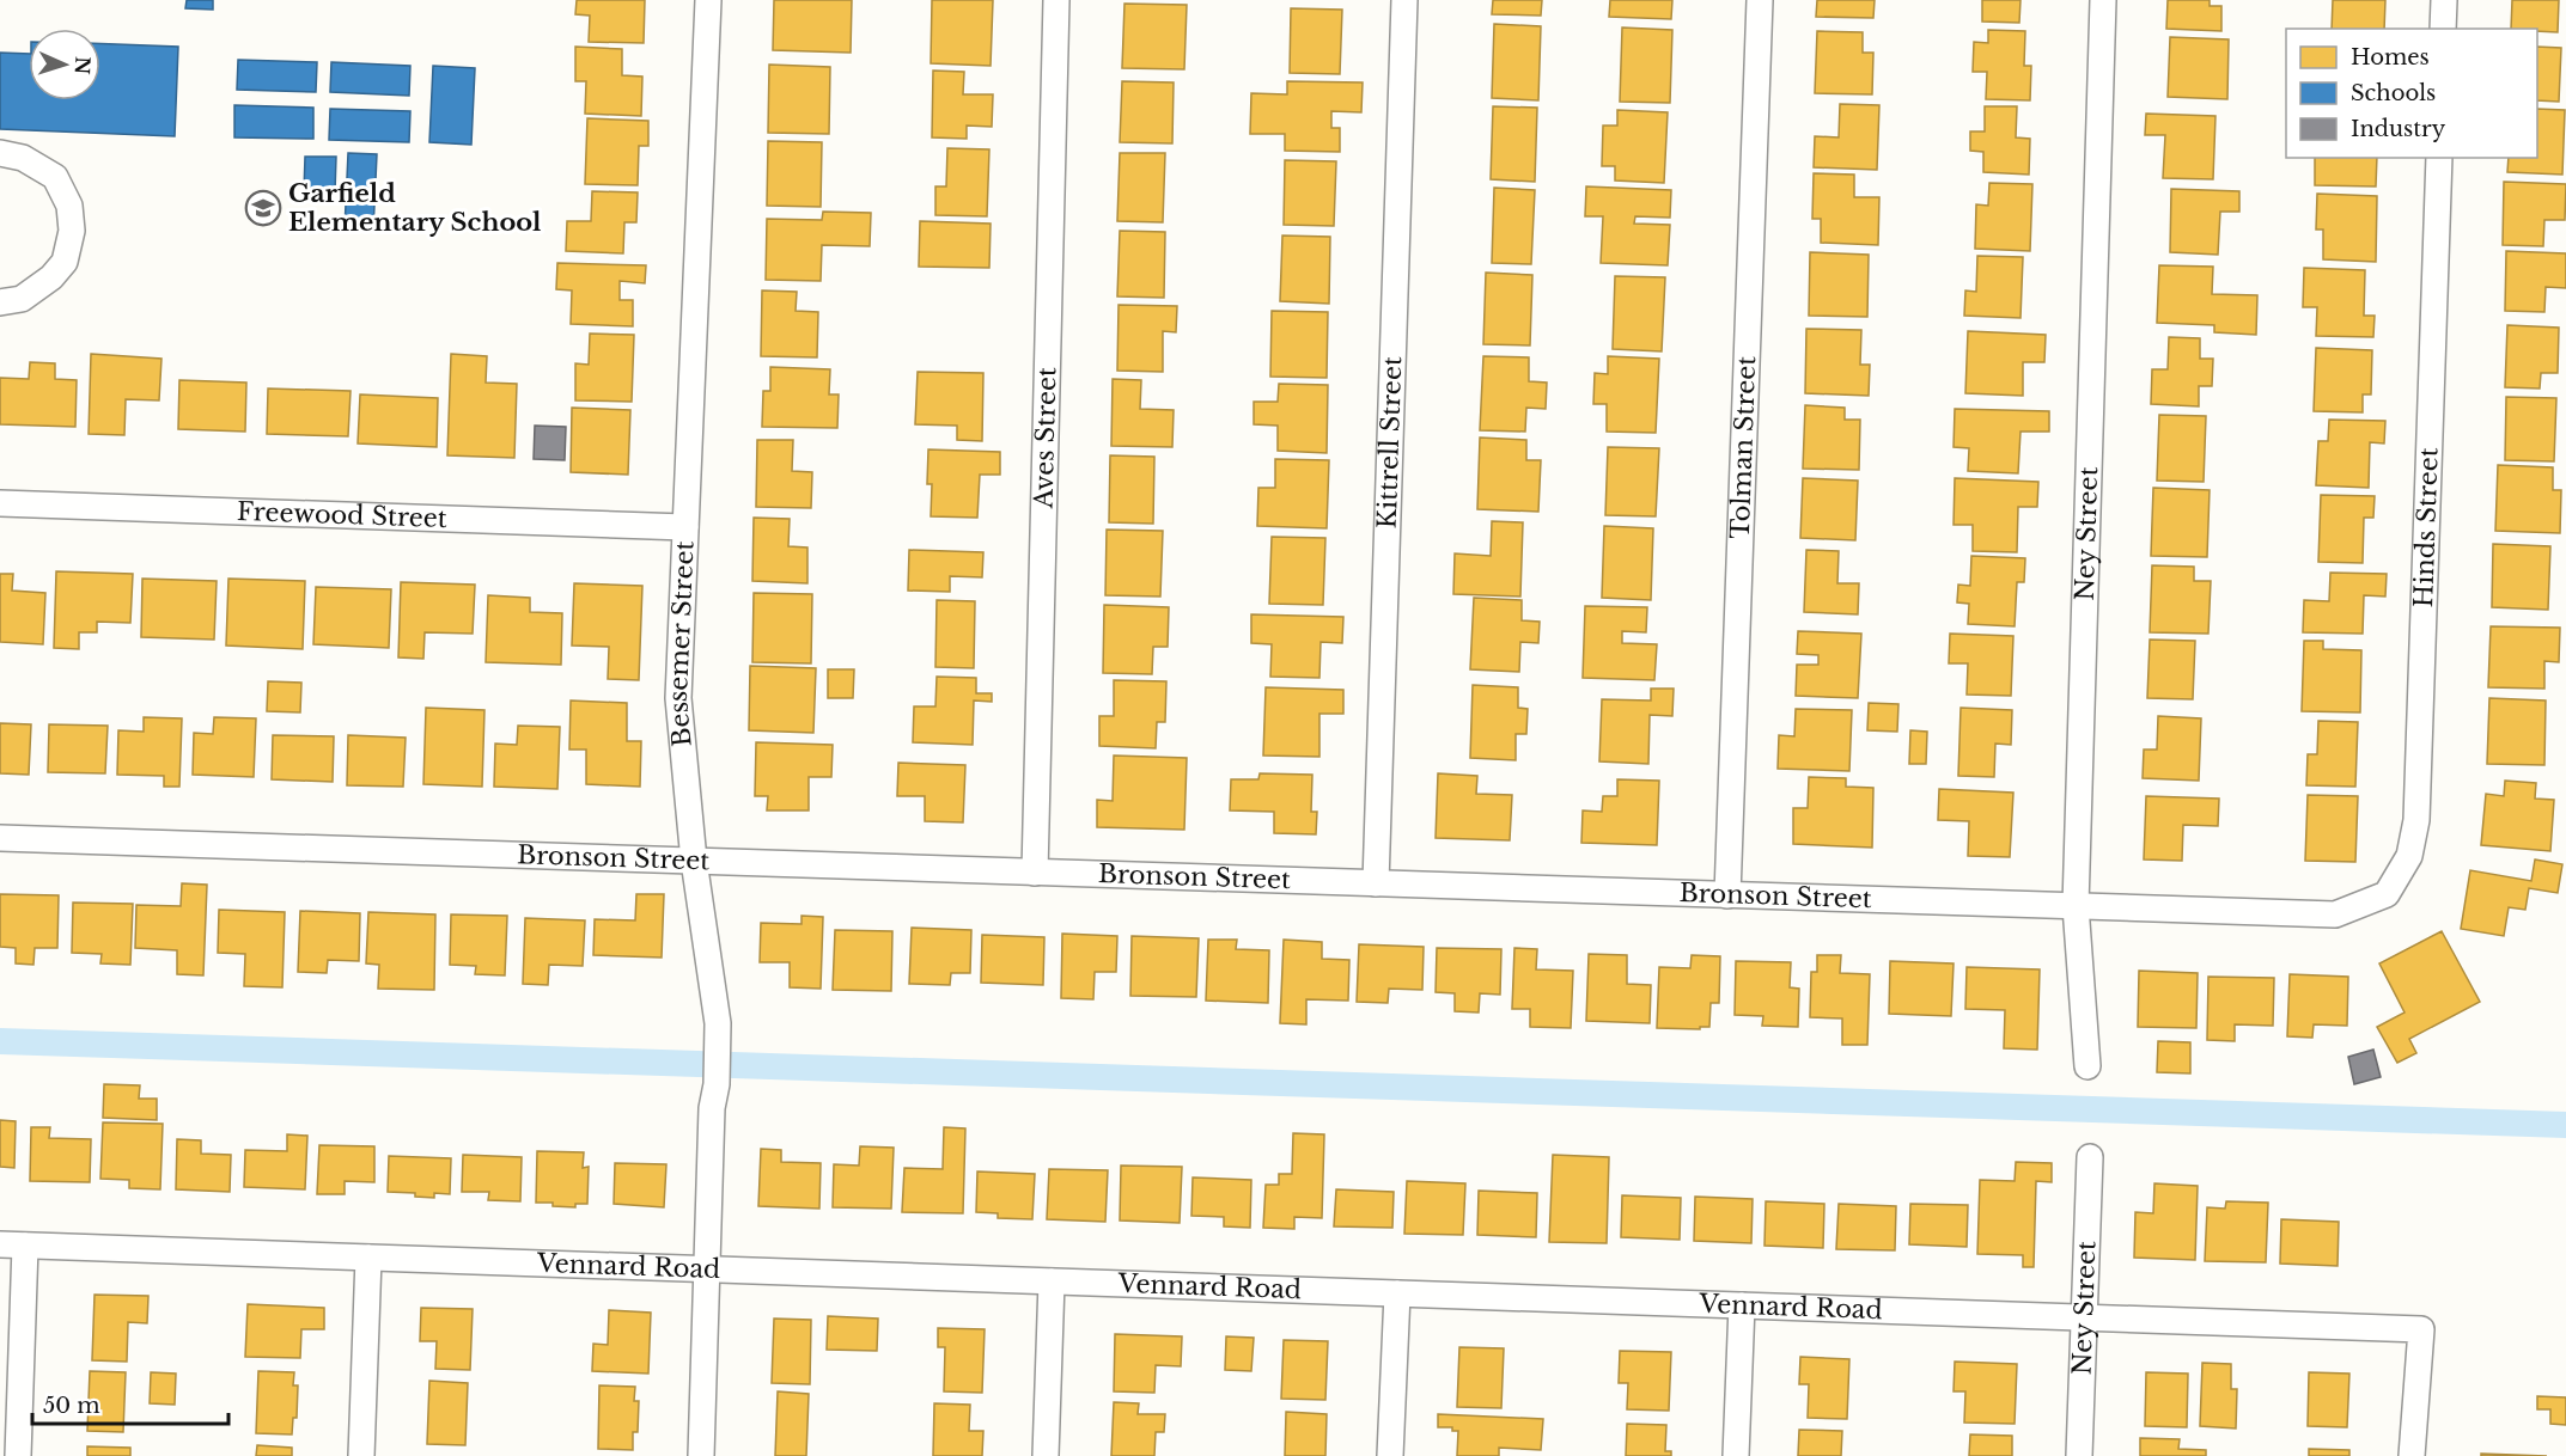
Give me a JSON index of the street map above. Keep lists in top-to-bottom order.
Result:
{
  "streets": {
    "street": [
      "Aves Street",
      "Kittrell Street",
      "Tolman Street",
      "Freewood Street",
      "Hinds Street",
      "Ney Street",
      "Bessemer Street",
      "Bronson Street",
      "Vennard Road"
    ]
  },
  "crossings": [
    ["Aves Street", "Bronson Street"],
    ["Kittrell Street", "Bronson Street"],
    ["Tolman Street", "Bronson Street"],
    ["Freewood Street", "Bessemer Street"],
    ["Hinds Street", "Bronson Street"],
    ["Ney Street", "Bronson Street"],
    ["Ney Street", "Vennard Road"],
    ["Bessemer Street", "Bronson Street"],
    ["Bessemer Street", "Vennard Road"]
  ],
  "places": {
    "school or university": ["Garfield Elementary School"]
  },
  "legend": ["Homes", "Schools", "Industry"],
  "scale_bar": "50 m",
  "north": "right"
}
